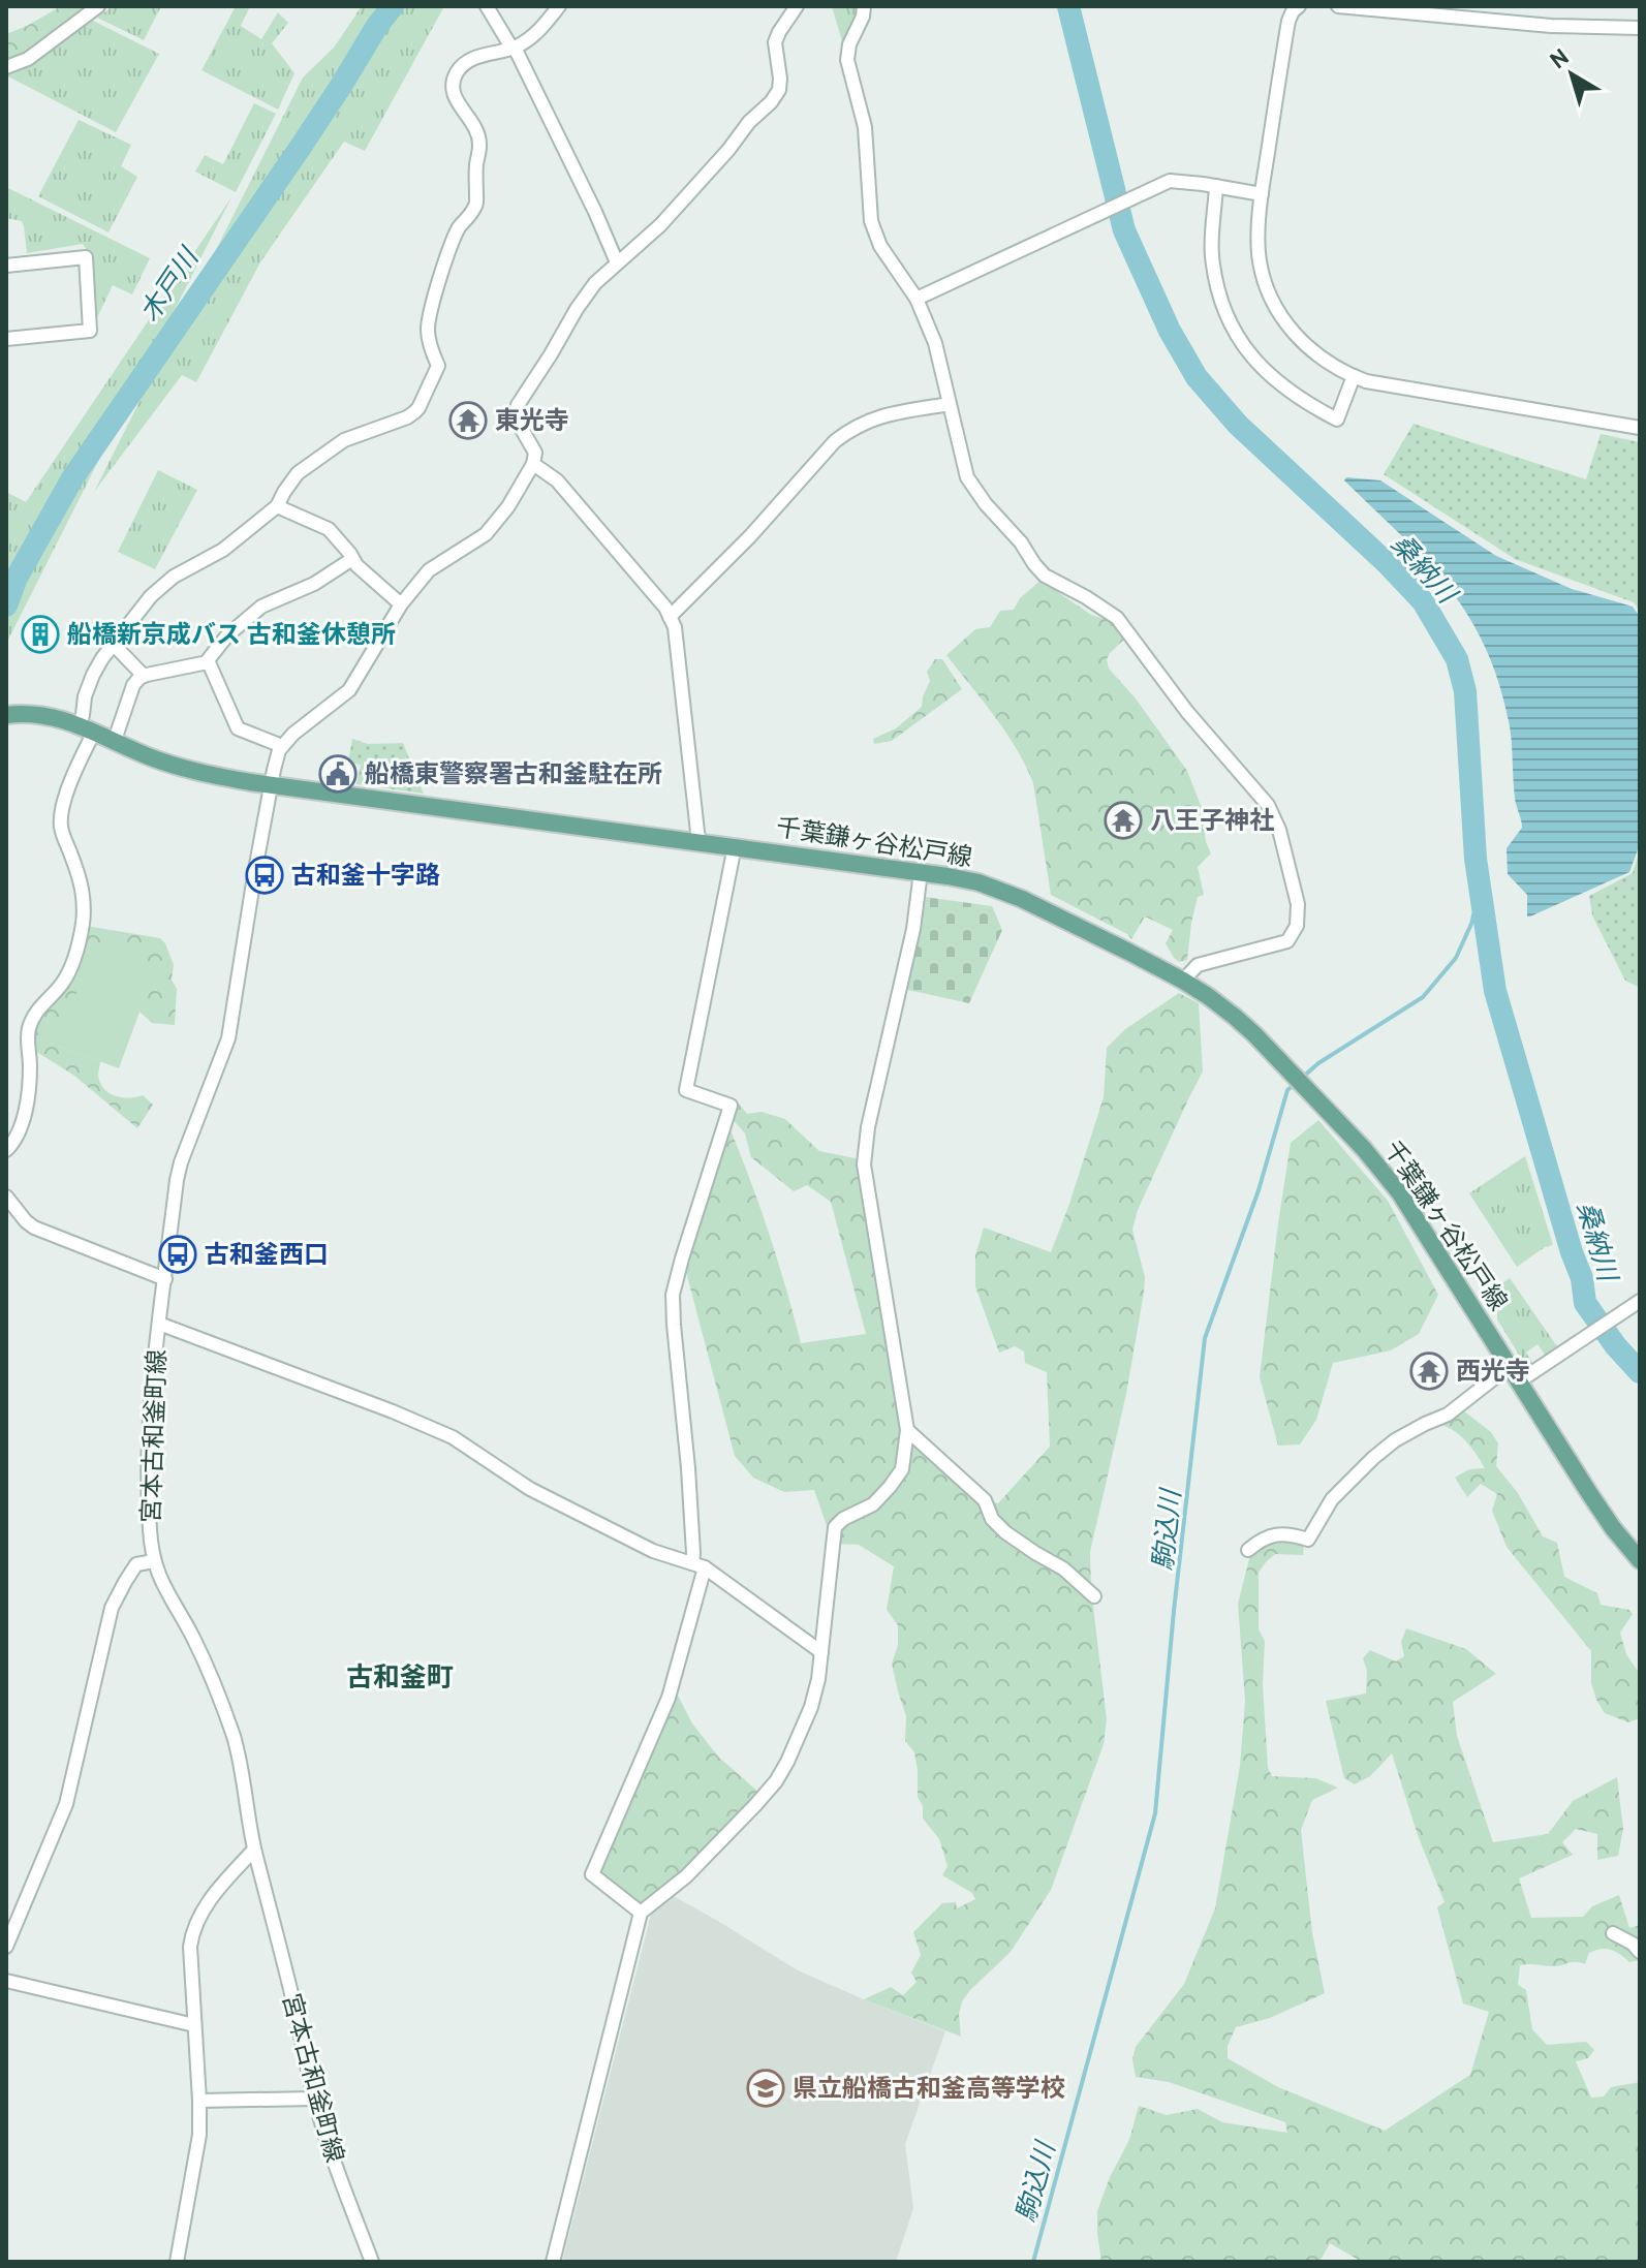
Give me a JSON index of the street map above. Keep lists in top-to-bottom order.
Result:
{
  "streets": {
    "main road": ["千葉鎌ヶ谷松戸線"],
    "street": ["宮本古和釜町線"]
  },
  "crossings": [
    ["千葉鎌ヶ谷松戸線", "宮本古和釜町線"]
  ],
  "districts": ["古和釜町"],
  "water": ["木戸川", "桑納川", "駒込川"],
  "places": {
    "temple": ["東光寺", "八王子神社", "西光寺"],
    "building": ["船橋新京成バス 古和釜休憩所"],
    "public building": ["船橋東警察署古和釜駐在所"],
    "bus stop": ["古和釜十字路", "古和釜西口"],
    "school or university": ["県立船橋古和釜高等学校"]
  },
  "north": "top left"
}
